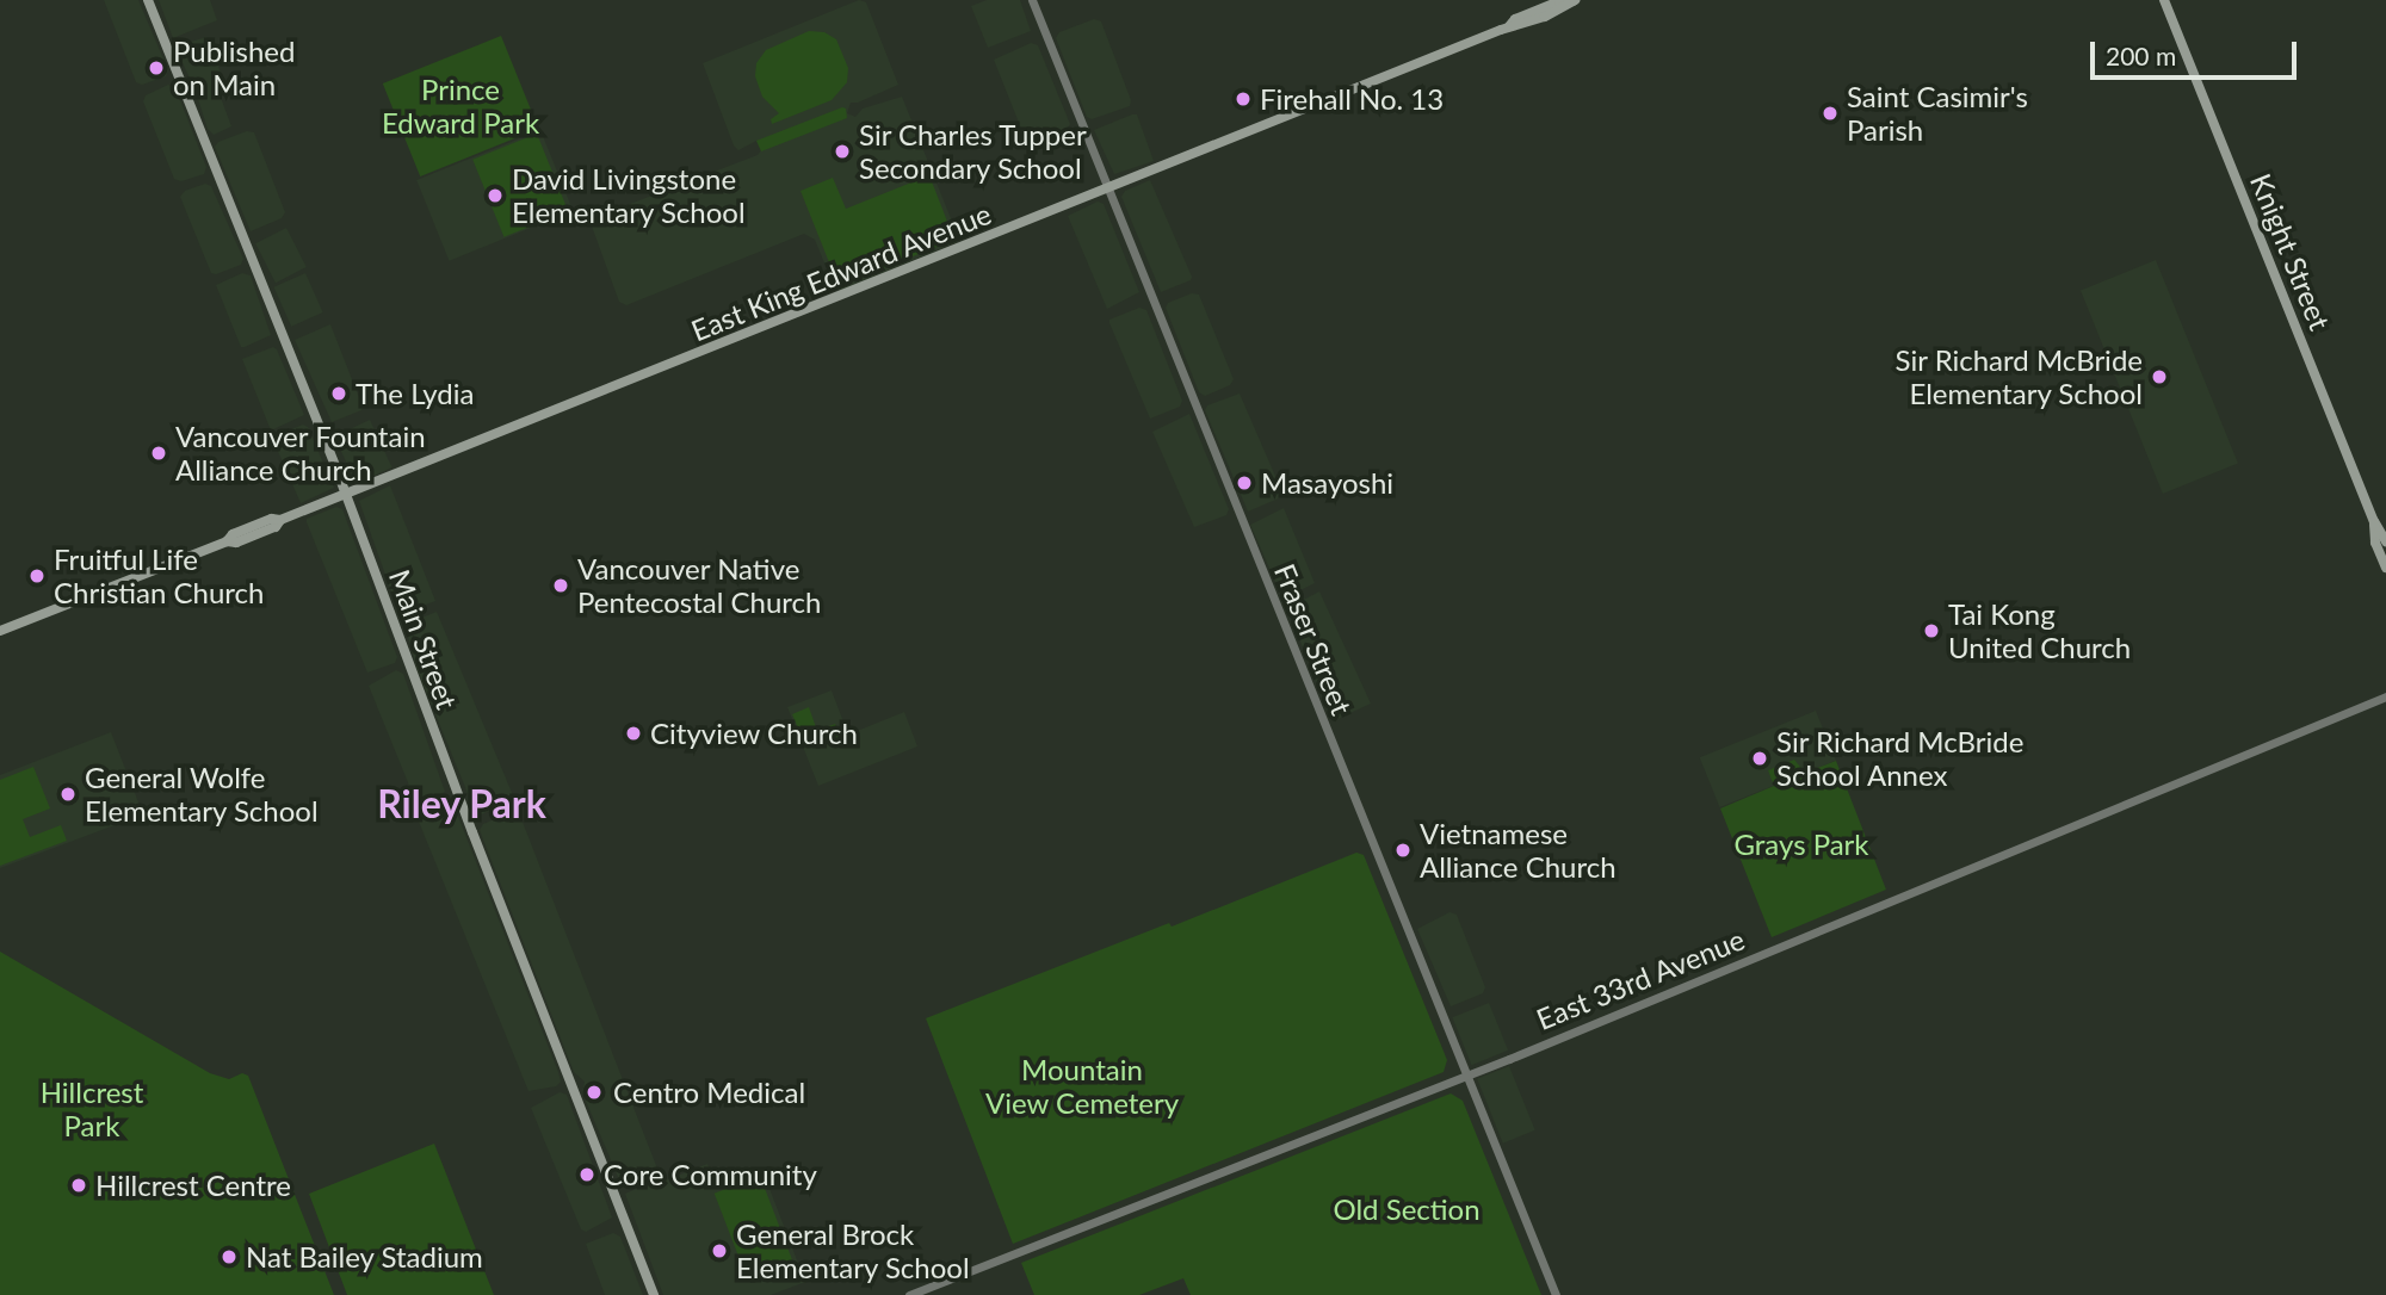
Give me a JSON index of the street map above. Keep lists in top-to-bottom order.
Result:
{
  "streets": {
    "main road": ["Knight Street", "East King Edward Avenue", "Main Street"],
    "street": ["Fraser Street", "East 33rd Avenue"]
  },
  "crossings": [
    ["East King Edward Avenue", "Main Street"],
    ["East King Edward Avenue", "Fraser Street"],
    ["Fraser Street", "East 33rd Avenue"]
  ],
  "districts": ["Riley Park"],
  "parks": [
    "Prince Edward Park",
    "Grays Park",
    "Mountain View Cemetery",
    "Hillcrest Park",
    "Old Section"
  ],
  "places": [
    "Published on Main",
    "Firehall No. 13",
    "Saint Casimir's Parish",
    "Sir Charles Tupper Secondary School",
    "David Livingstone Elementary School",
    "Sir Richard McBride Elementary School",
    "The Lydia",
    "Vancouver Fountain Alliance Church",
    "Masayoshi",
    "Fruitful Life Christian Church",
    "Vancouver Native Pentecostal Church",
    "Tai Kong United Church",
    "Cityview Church",
    "Sir Richard McBride School Annex",
    "General Wolfe Elementary School",
    "Vietnamese Alliance Church",
    "Centro Medical",
    "Core Community",
    "Hillcrest Centre",
    "General Brock Elementary School",
    "Nat Bailey Stadium"
  ],
  "scale_bar": "200 m"
}
